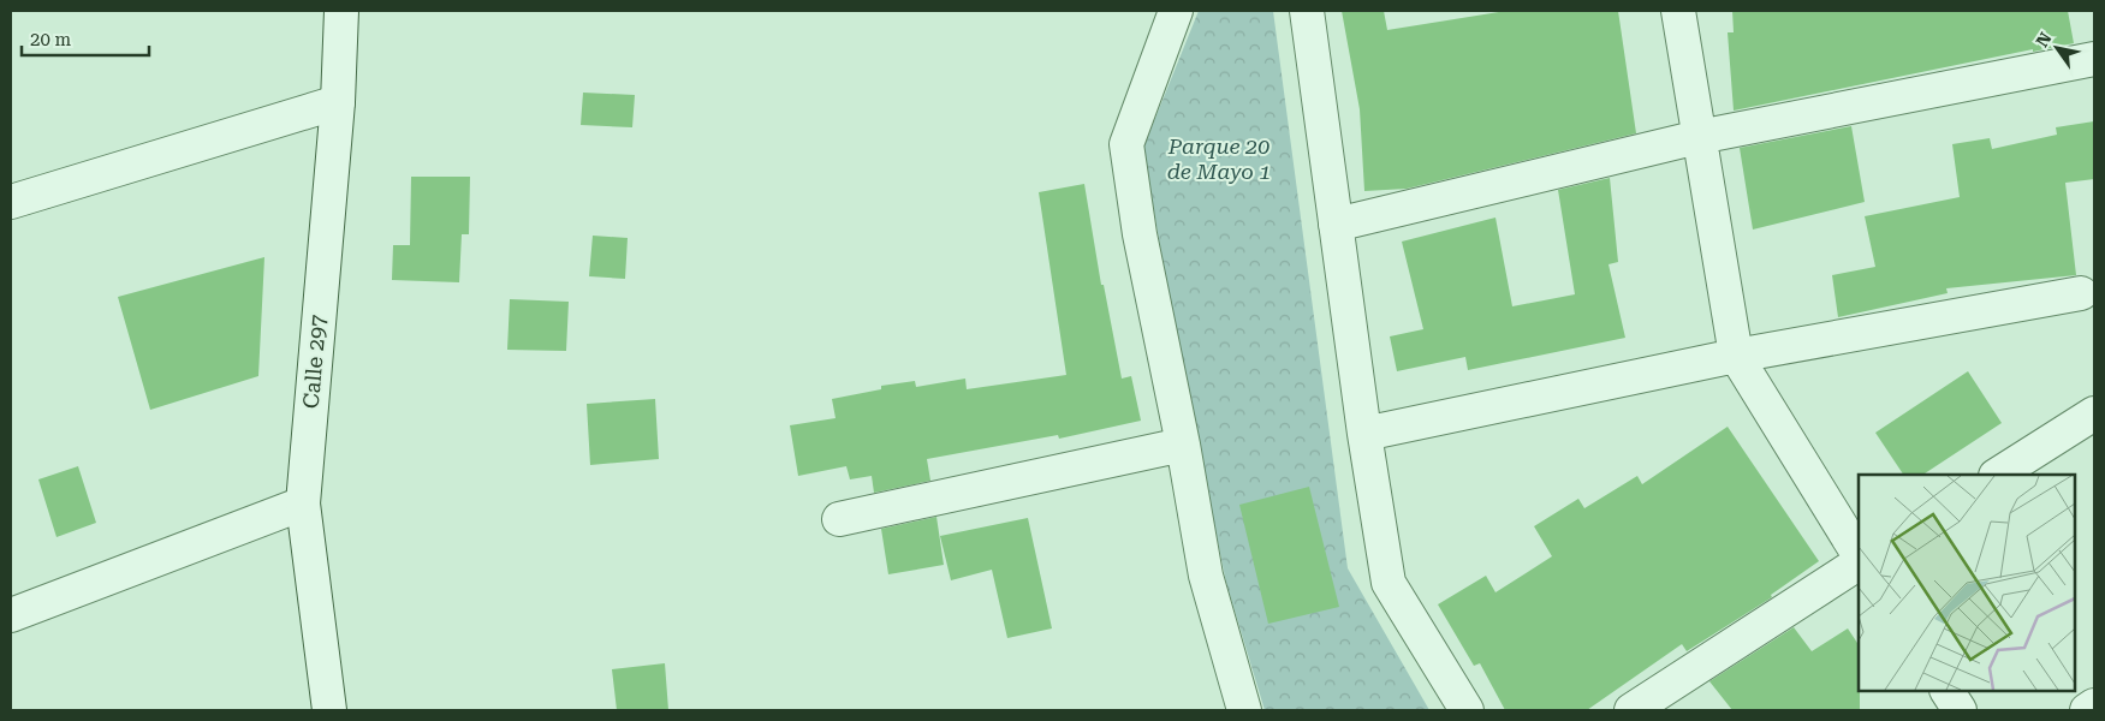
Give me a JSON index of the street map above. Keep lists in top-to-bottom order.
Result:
{
  "streets": {
    "street": ["Calle 297"]
  },
  "parks": ["Parque 20 de Mayo 1"],
  "scale_bar": "20 m",
  "north": "top left"
}
